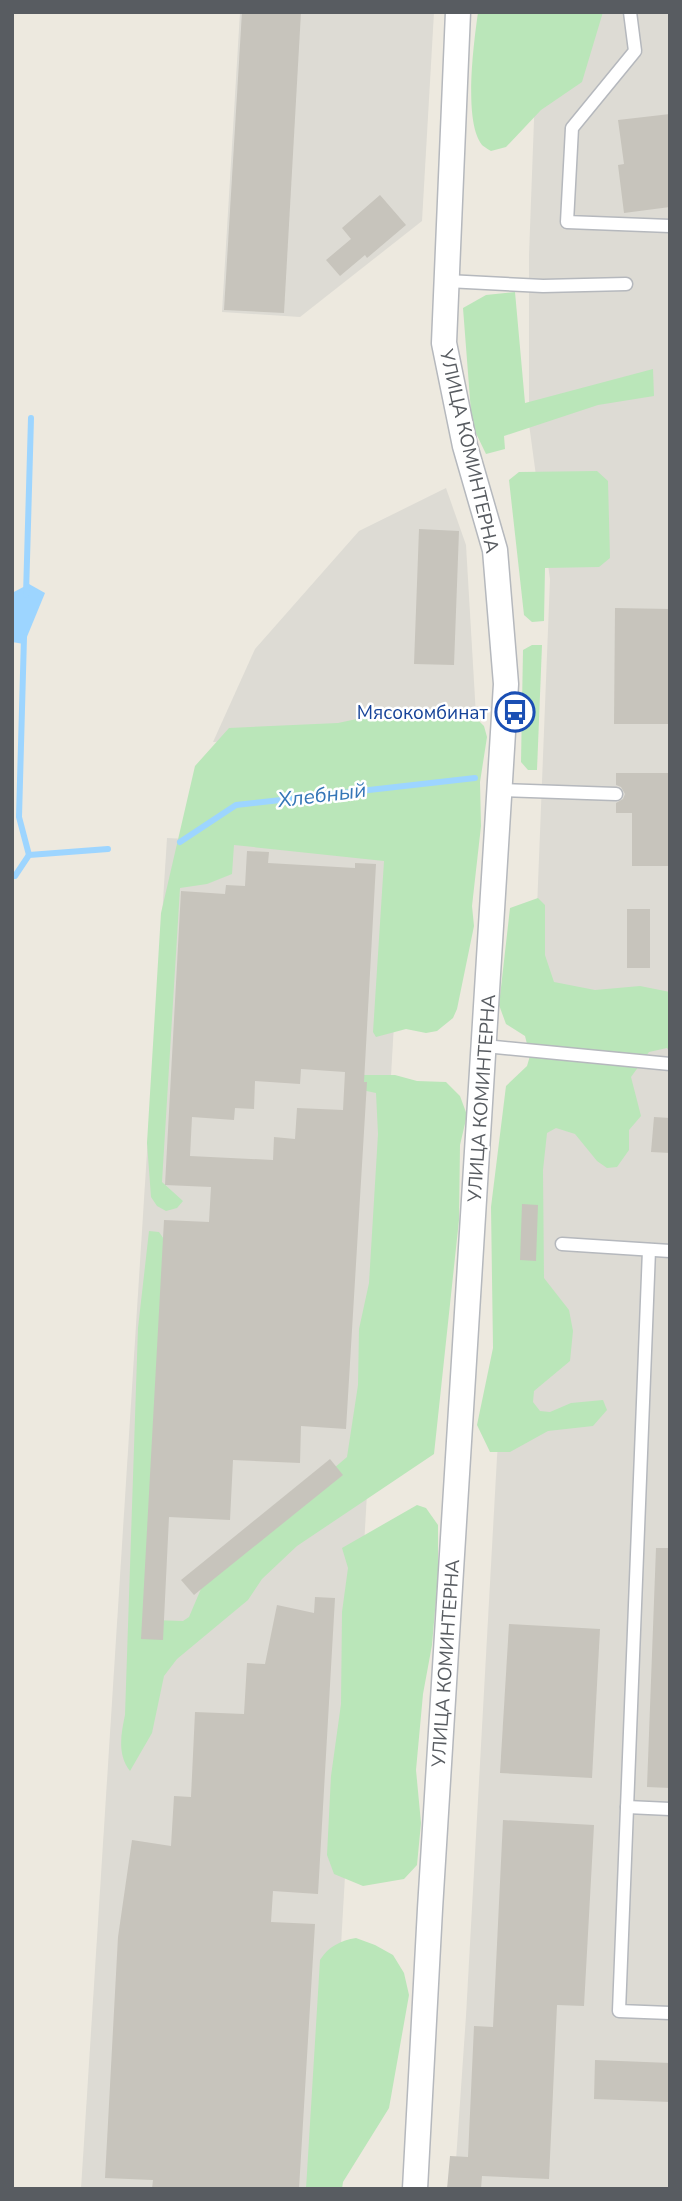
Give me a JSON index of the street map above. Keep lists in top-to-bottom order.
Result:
{
  "streets": {
    "street": ["УЛИЦА КОМИНТЕРНА"]
  },
  "water": ["Хлебный"],
  "places": {
    "bus stop": ["Мясокомбинат"]
  }
}
